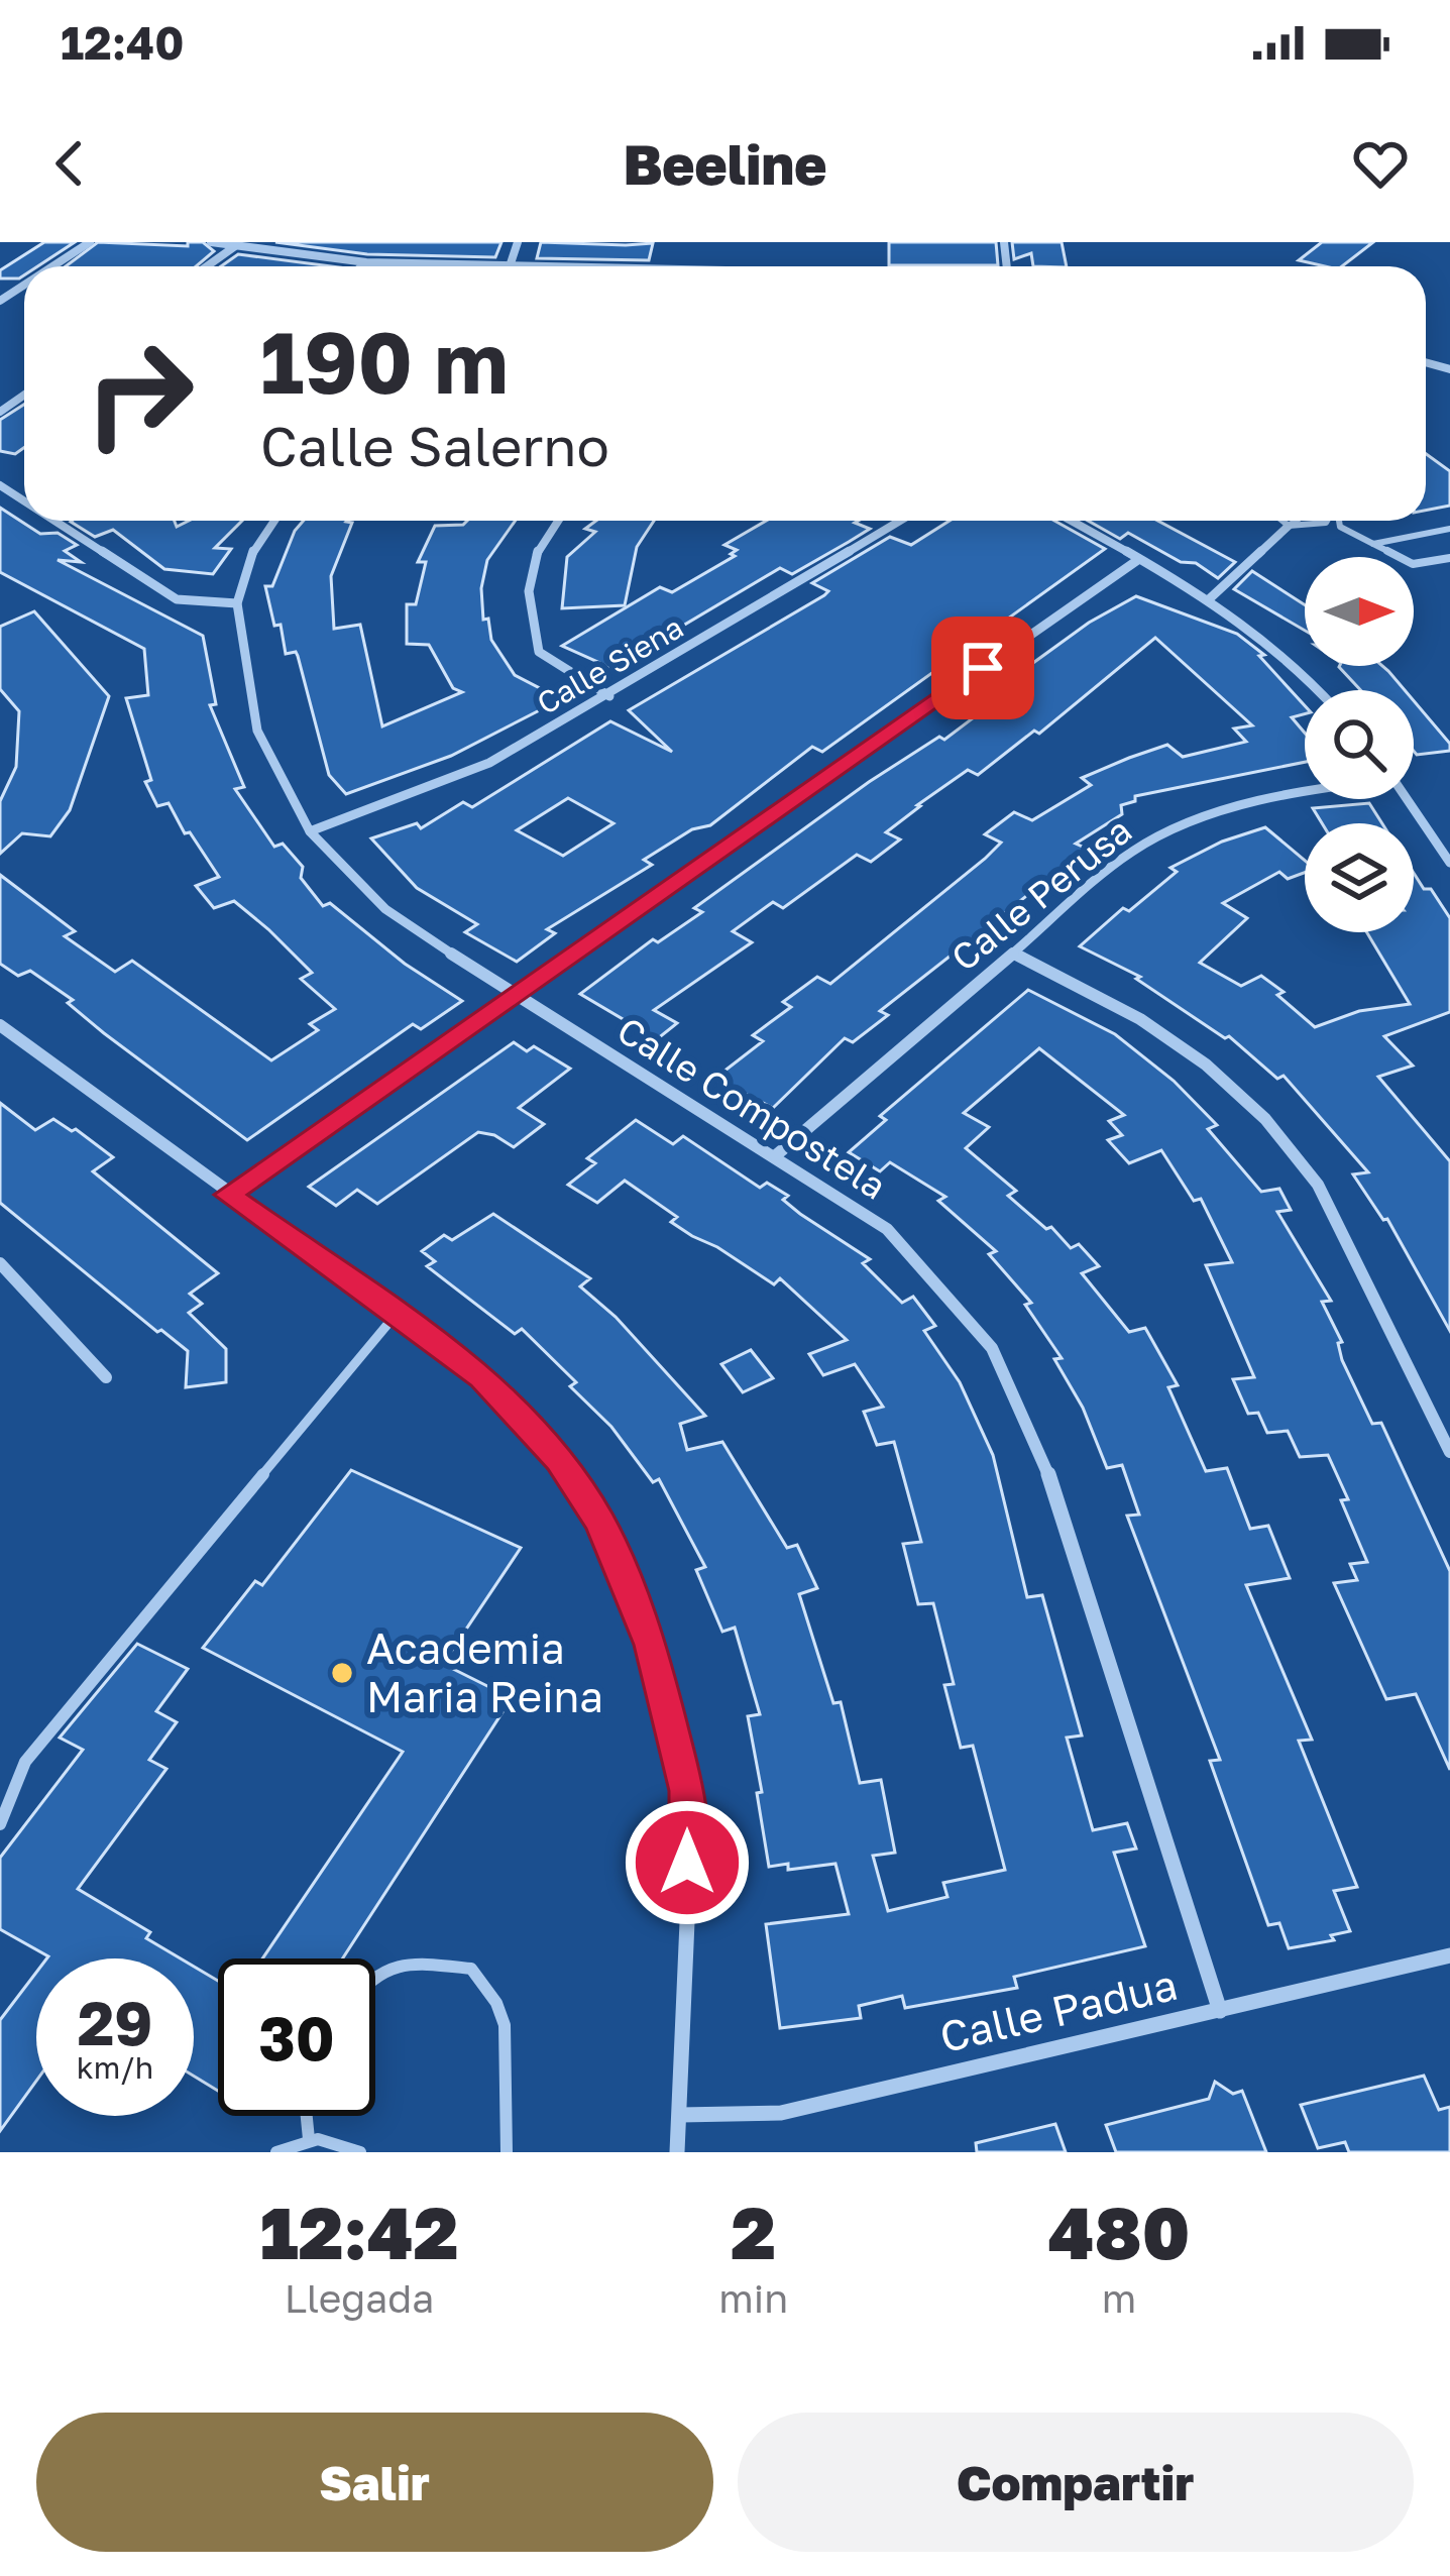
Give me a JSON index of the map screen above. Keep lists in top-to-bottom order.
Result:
{
  "streets": {
    "street": [
      "Calle Siena",
      "Calle Perusa",
      "Calle Compostela",
      "Calle Padua"
    ]
  },
  "crossings": [
    ["Calle Siena", "Calle Compostela"],
    ["Calle Perusa", "Calle Compostela"],
    ["Calle Compostela", "Calle Padua"]
  ],
  "places": ["Academia Maria Reina"],
  "north": "right",
  "page": {
    "status": "12:40",
    "header": "Beeline",
    "turn": ["190 m", "Calle Salerno"],
    "speed": "29 km/h",
    "limit": "30",
    "eta": [
      "12:42",
      "Llegada",
      "2",
      "min",
      "480",
      "m"
    ],
    "buttons": ["Salir", "Compartir"]
  }
}
